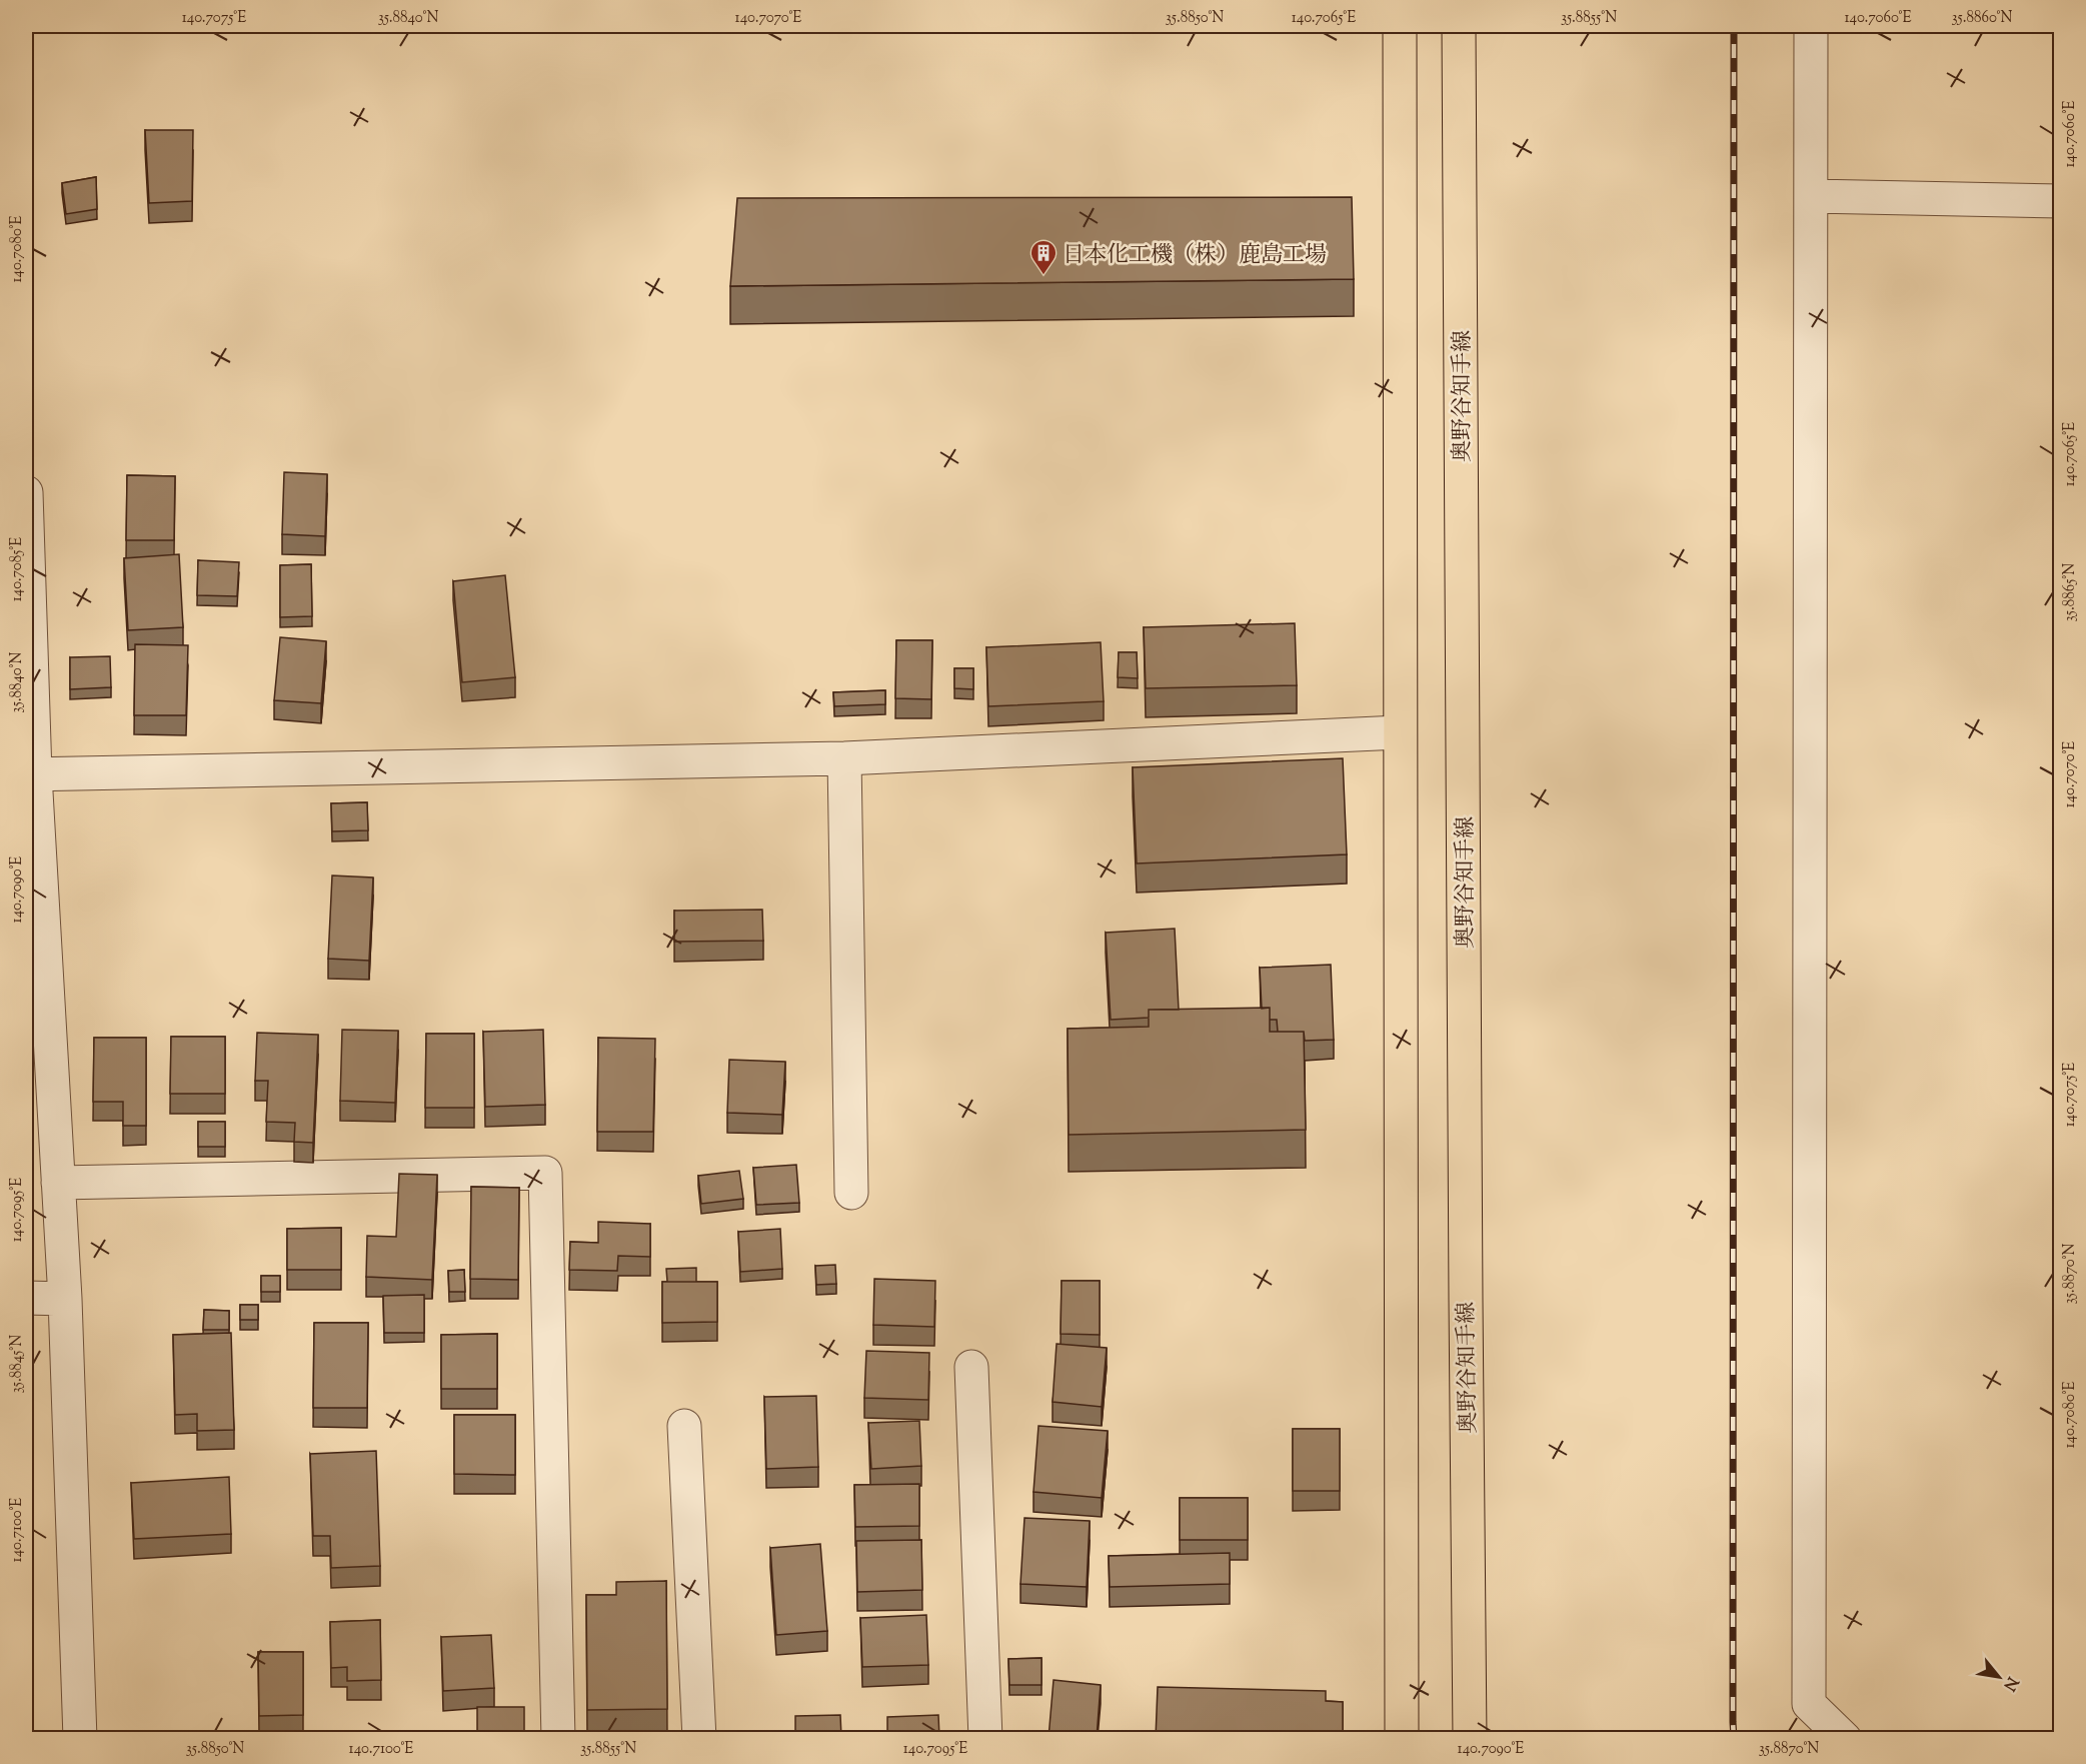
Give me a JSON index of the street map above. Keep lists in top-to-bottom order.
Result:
{
  "streets": {
    "main road": ["奥野谷知手線"]
  },
  "places": {
    "building": ["日本化工機（株）鹿島工場"]
  },
  "north": "bottom right",
  "coordinates": [
    "140.7075°E",
    "35.8840°N",
    "140.7070°E",
    "35.8850°N",
    "140.7065°E",
    "35.8855°N",
    "140.7060°E",
    "35.8860°N",
    "140.7080°E",
    "140.7085°E",
    "35.8865°N",
    "140.7090°E",
    "140.7095°E",
    "35.8870°N",
    "35.8845°N",
    "140.7100°E"
  ]
}
